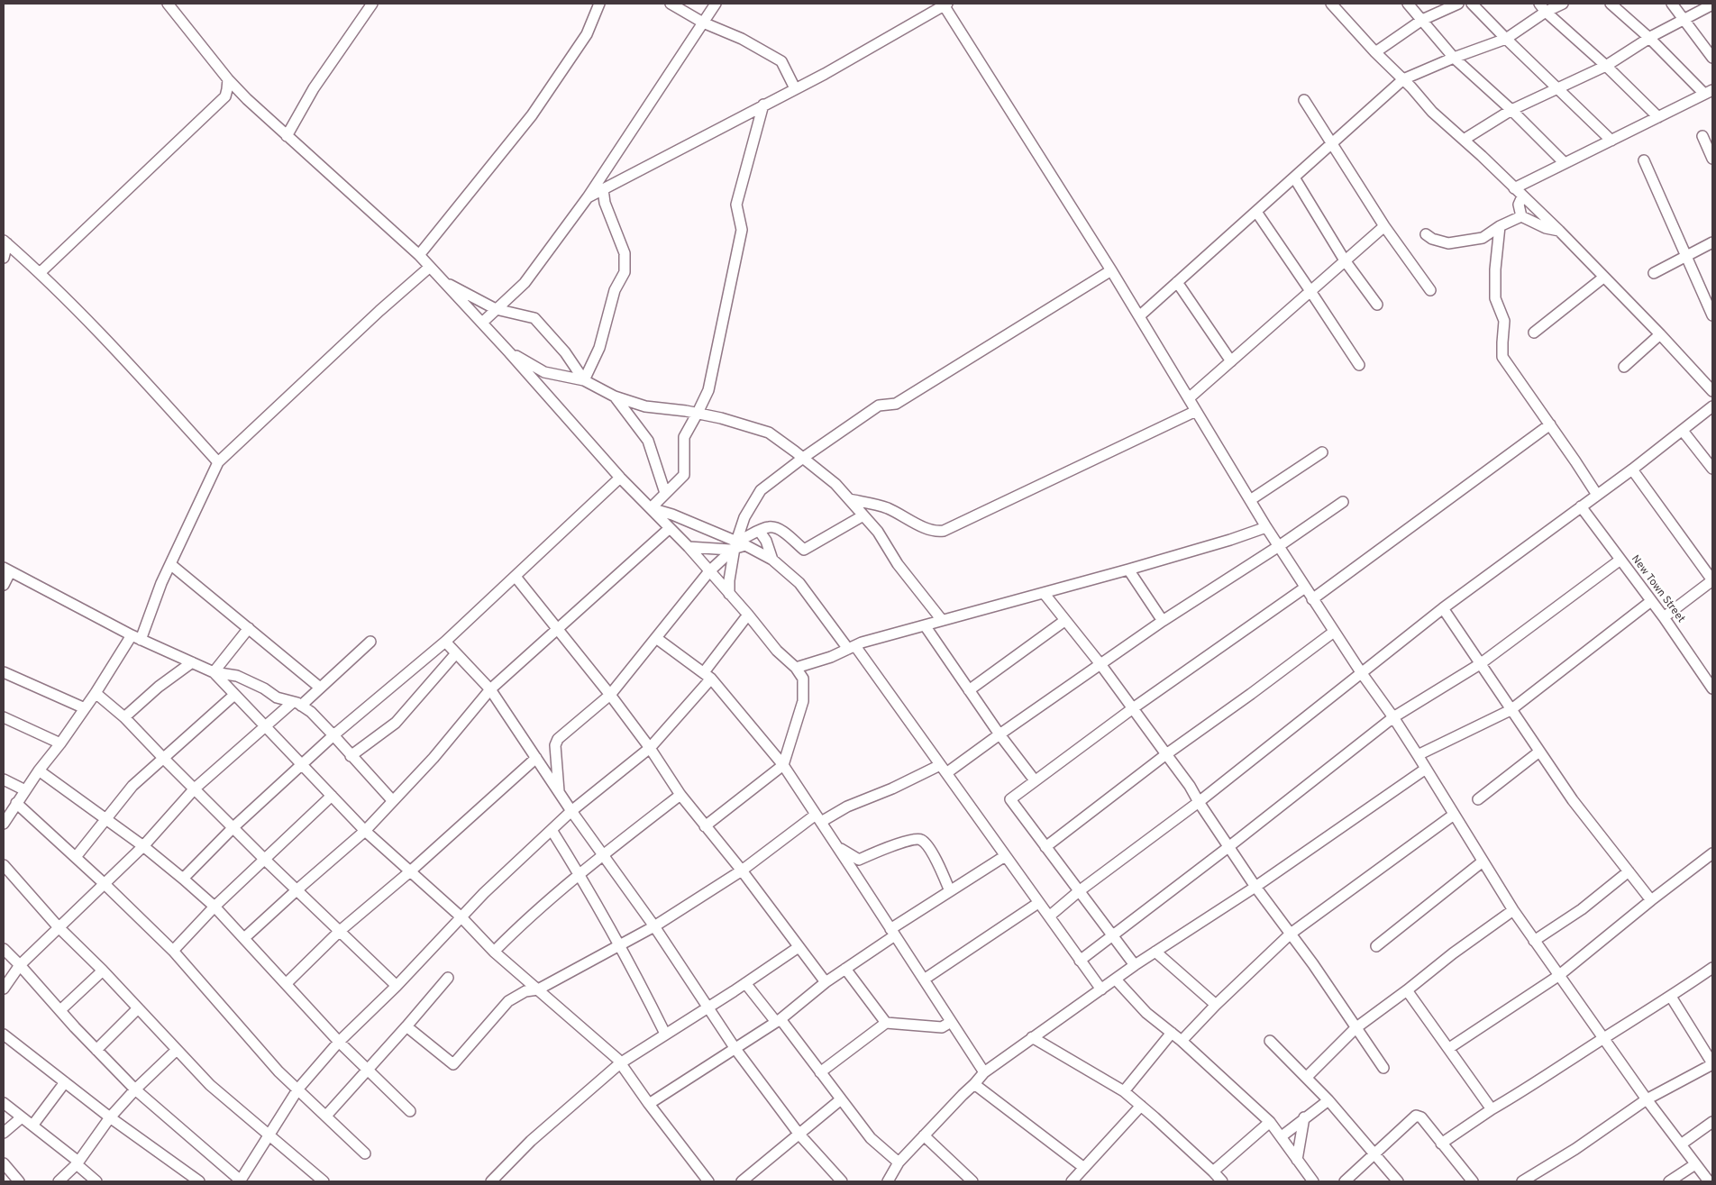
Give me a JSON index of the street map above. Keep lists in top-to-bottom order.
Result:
{
  "streets": {
    "street": ["New Town Street"]
  }
}
